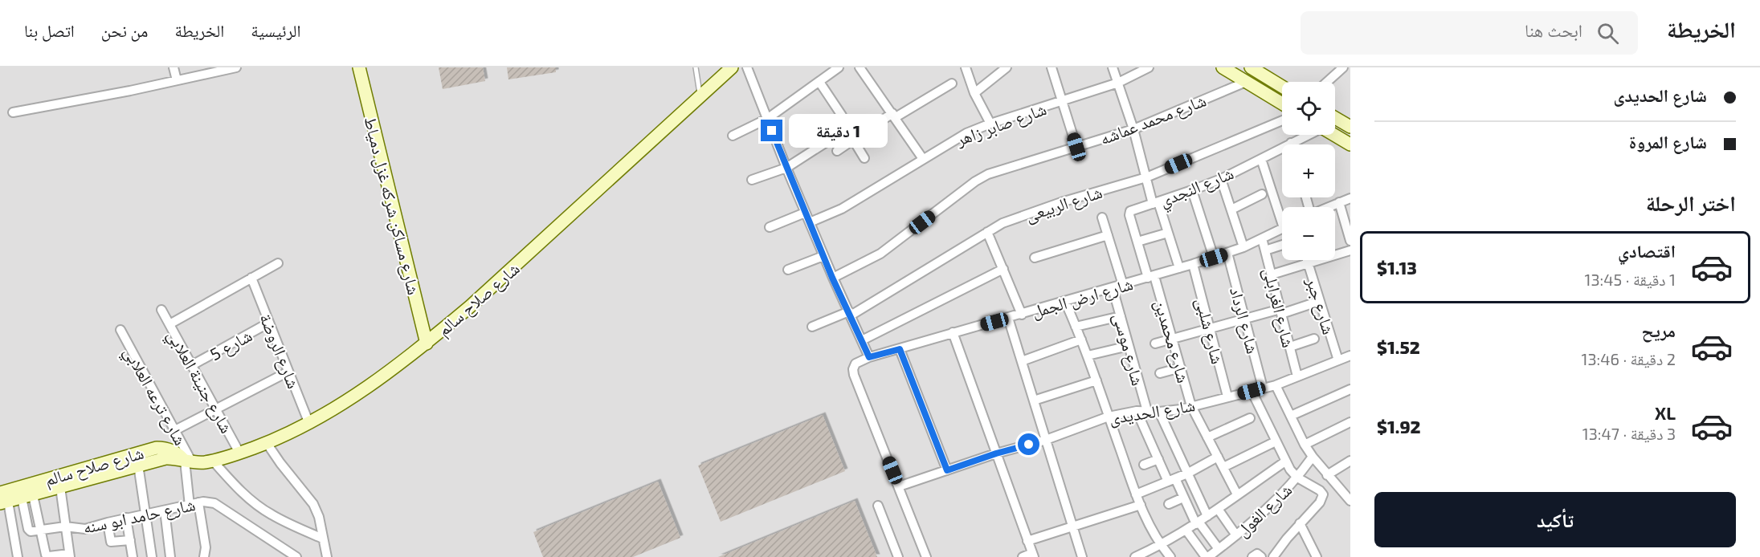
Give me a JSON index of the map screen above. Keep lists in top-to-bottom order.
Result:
{
  "streets": {
    "street": [
      "شارع محمد عماشه",
      "شارع صابر زاهر",
      "شارع النجدي",
      "شارع الربيعى",
      "شارع مساكن شركه غزل دمياط",
      "شارع ارض الجمل",
      "شارع صلاح سالم",
      "شارع جبر",
      "شارع الغرابلى",
      "شارع الرداد",
      "شارع شلبى",
      "شارع محمدين",
      "شارع 5",
      "شارع موسى",
      "شارع الروضة",
      "شارع جنينة العلابي",
      "شارع ترعه العلابي",
      "شارع الحديدى",
      "شارع الغول",
      "شارع حامد ابو سنه"
    ]
  },
  "crossings": [
    ["شارع النجدي", "شارع ارض الجمل"],
    ["شارع النجدي", "شارع محمدين"],
    ["شارع مساكن شركه غزل دمياط", "شارع صلاح سالم"],
    ["شارع ارض الجمل", "شارع الغرابلى"],
    ["شارع ارض الجمل", "شارع الرداد"],
    ["شارع ارض الجمل", "شارع شلبى"],
    ["شارع ارض الجمل", "شارع محمدين"],
    ["شارع ارض الجمل", "شارع موسى"],
    ["شارع صلاح سالم", "شارع الروضة"],
    ["شارع صلاح سالم", "شارع جنينة العلابي"],
    ["شارع صلاح سالم", "شارع ترعه العلابي"],
    ["شارع جبر", "شارع الحديدى"],
    ["شارع الغرابلى", "شارع الحديدى"],
    ["شارع الرداد", "شارع الحديدى"],
    ["شارع شلبى", "شارع الحديدى"],
    ["شارع محمدين", "شارع الحديدى"],
    ["شارع 5", "شارع الروضة"],
    ["شارع 5", "شارع جنينة العلابي"],
    ["شارع موسى", "شارع الحديدى"]
  ],
  "page": {
    "header": "الخريطة",
    "search": "ابحث هنا",
    "nav": [
      "الرئيسية",
      "الخريطة",
      "من نحن",
      "اتصل بنا"
    ],
    "banner": ["شارع الحديدى", "شارع المروة"],
    "map_buttons": ["+", "−"],
    "bubble": "1 دقيقة",
    "heading": "اختر الرحلة",
    "list": [
      {
        "name": "اقتصادي",
        "note": "1 دقيقة · 13:45",
        "value": "$1.13"
      },
      {
        "name": "مريح",
        "note": "2 دقيقة · 13:46",
        "value": "$1.52"
      },
      {
        "name": "XL",
        "note": "3 دقيقة · 13:47",
        "value": "$1.92"
      }
    ],
    "buttons": "تأكيد"
  }
}
